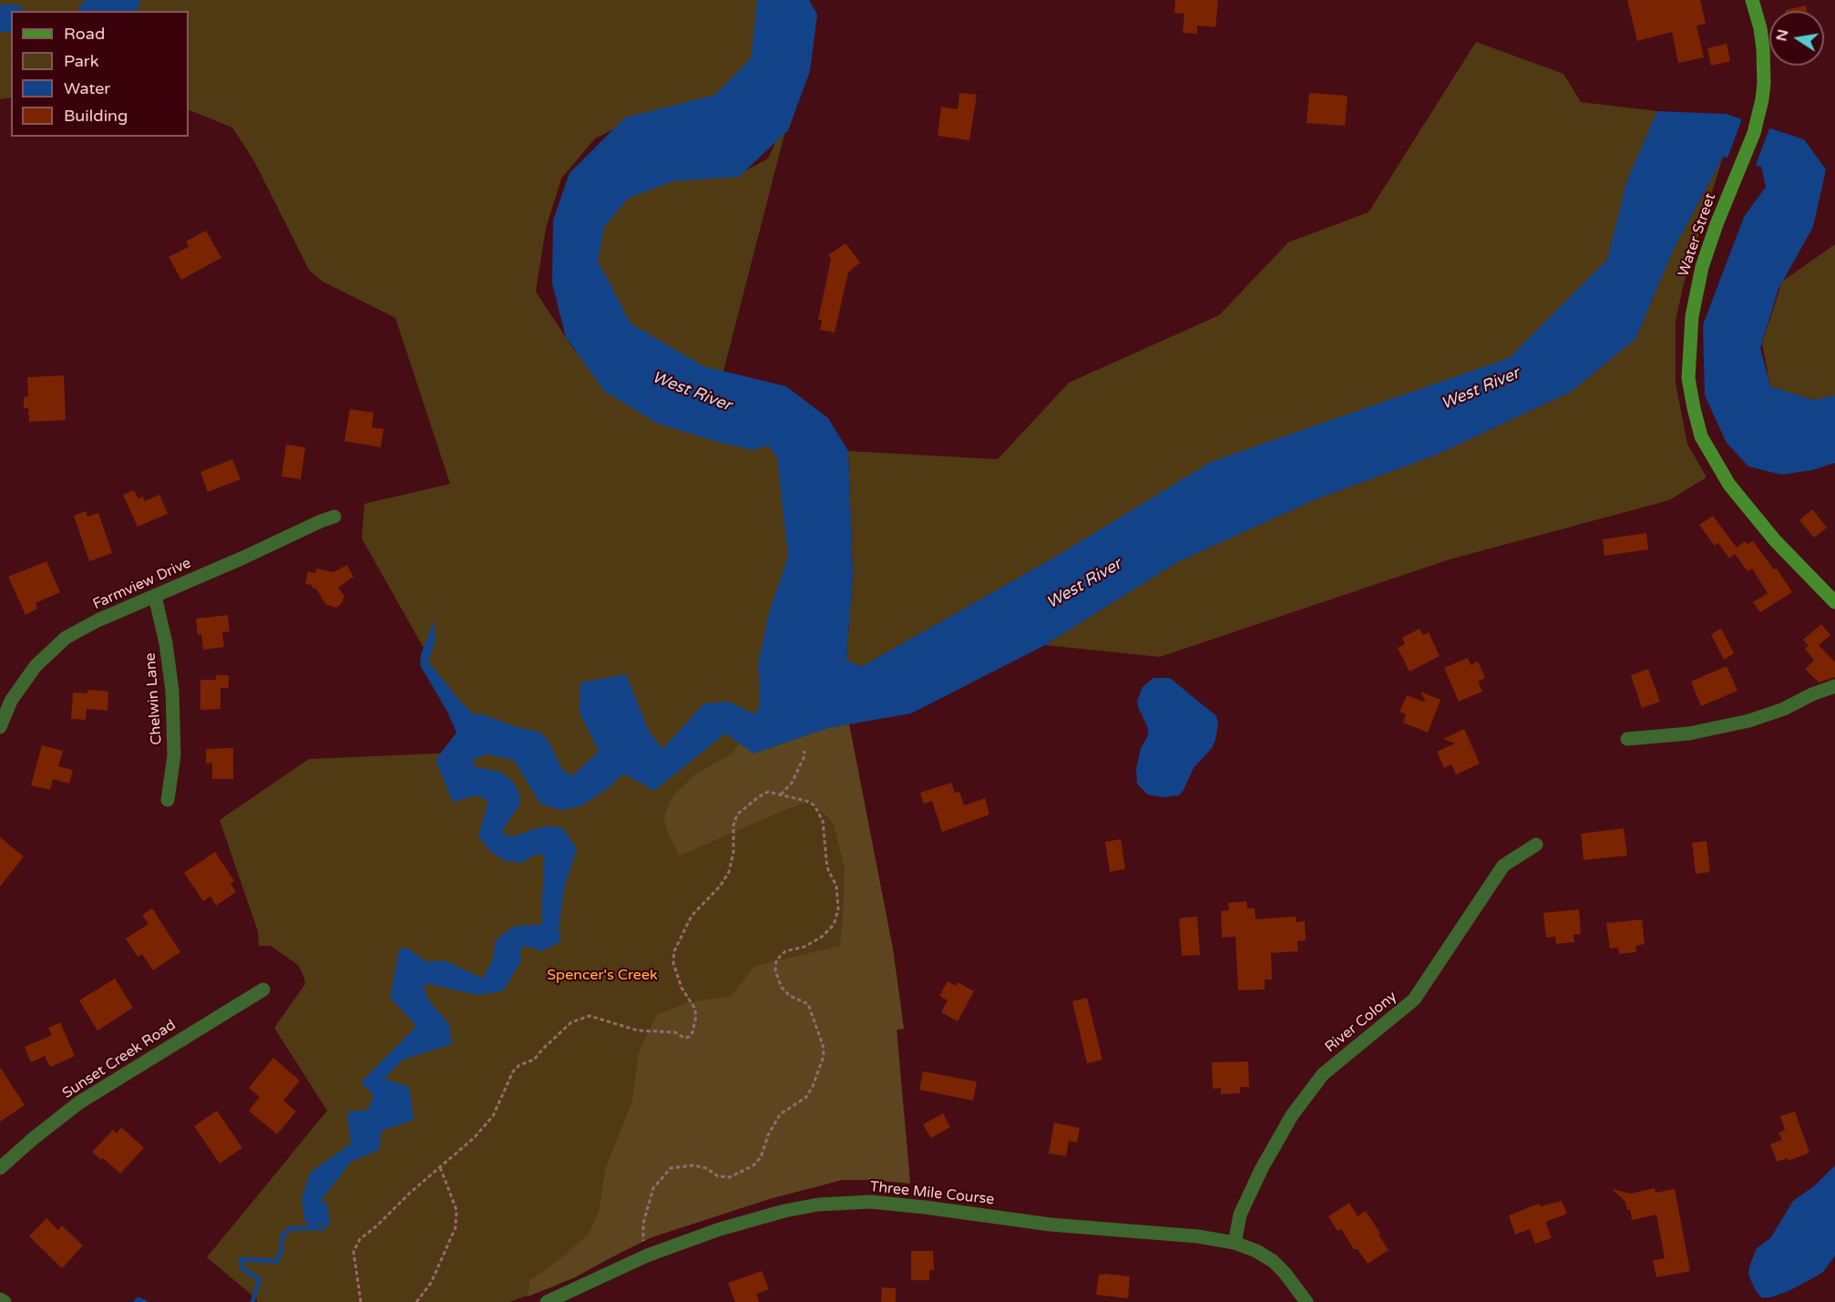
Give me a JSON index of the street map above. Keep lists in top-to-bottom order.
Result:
{
  "streets": {
    "main road": ["Water Street"],
    "street": [
      "Farmview Drive",
      "Chelwin Lane",
      "River Colony",
      "Sunset Creek Road",
      "Three Mile Course"
    ]
  },
  "crossings": [
    ["Farmview Drive", "Chelwin Lane"],
    ["River Colony", "Three Mile Course"]
  ],
  "water": ["West River"],
  "parks": ["Spencer's Creek"],
  "legend": [
    "Road",
    "Park",
    "Water",
    "Building"
  ],
  "north": "left"
}
